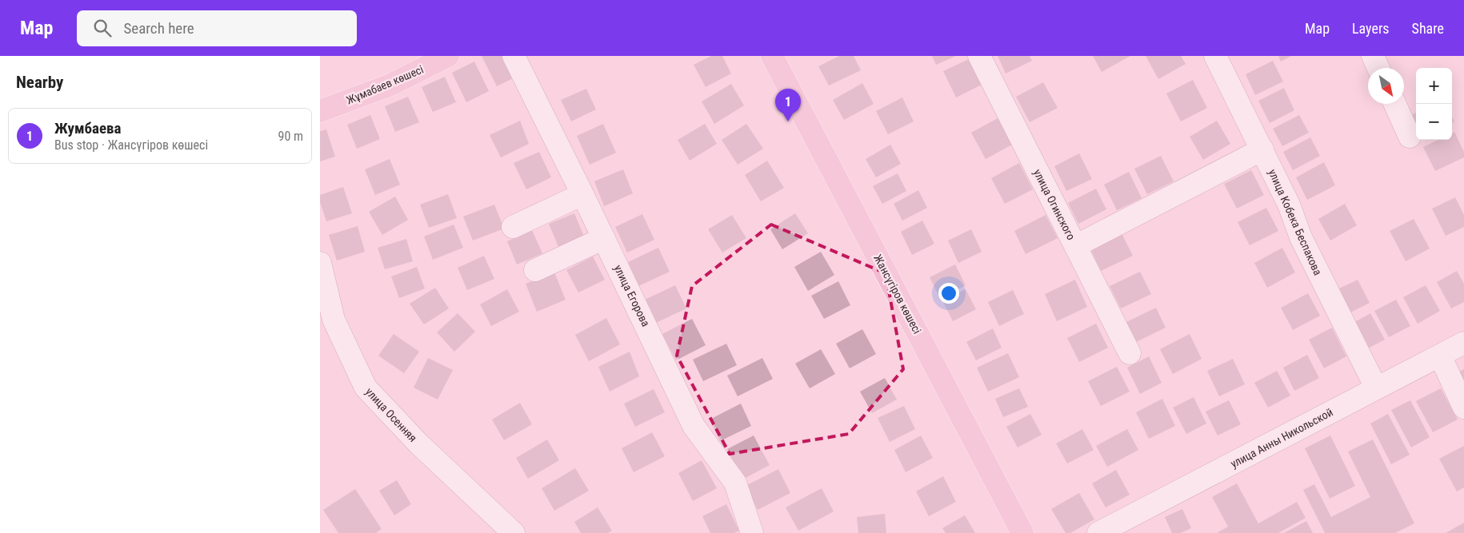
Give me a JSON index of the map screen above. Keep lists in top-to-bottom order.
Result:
{
  "streets": {
    "main road": ["Жұмабаев көшесі", "Жансүгіров көшесі"],
    "street": [
      "улица Огинского",
      "улица Кобека Беспакова",
      "улица Егорова",
      "улица Осенняя",
      "улица Анны Никольской"
    ]
  },
  "crossings": [
    ["улица Кобека Беспакова", "улица Анны Никольской"]
  ],
  "north": "bottom right",
  "page": {
    "header": "Map",
    "search": "Search here",
    "nav": ["Map", "Layers", "Share"],
    "heading": "Nearby",
    "map_buttons": ["+", "−"],
    "pins": "1",
    "list": [
      {
        "mark": "1",
        "name": "Жумбаева",
        "note": "Bus stop · Жансүгіров көшесі",
        "value": "90 m"
      }
    ]
  }
}
